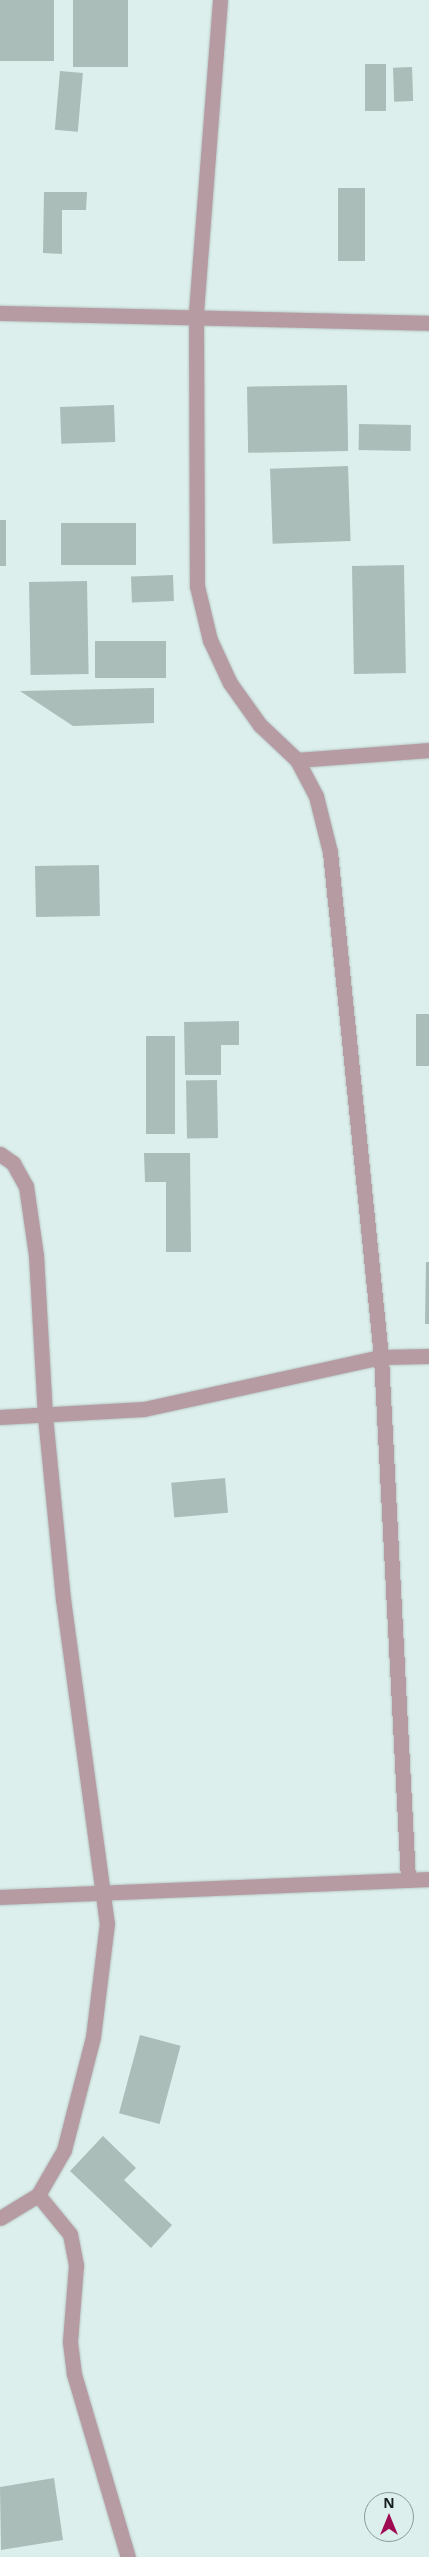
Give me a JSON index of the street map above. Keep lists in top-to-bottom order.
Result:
{
  "north": "top"
}
